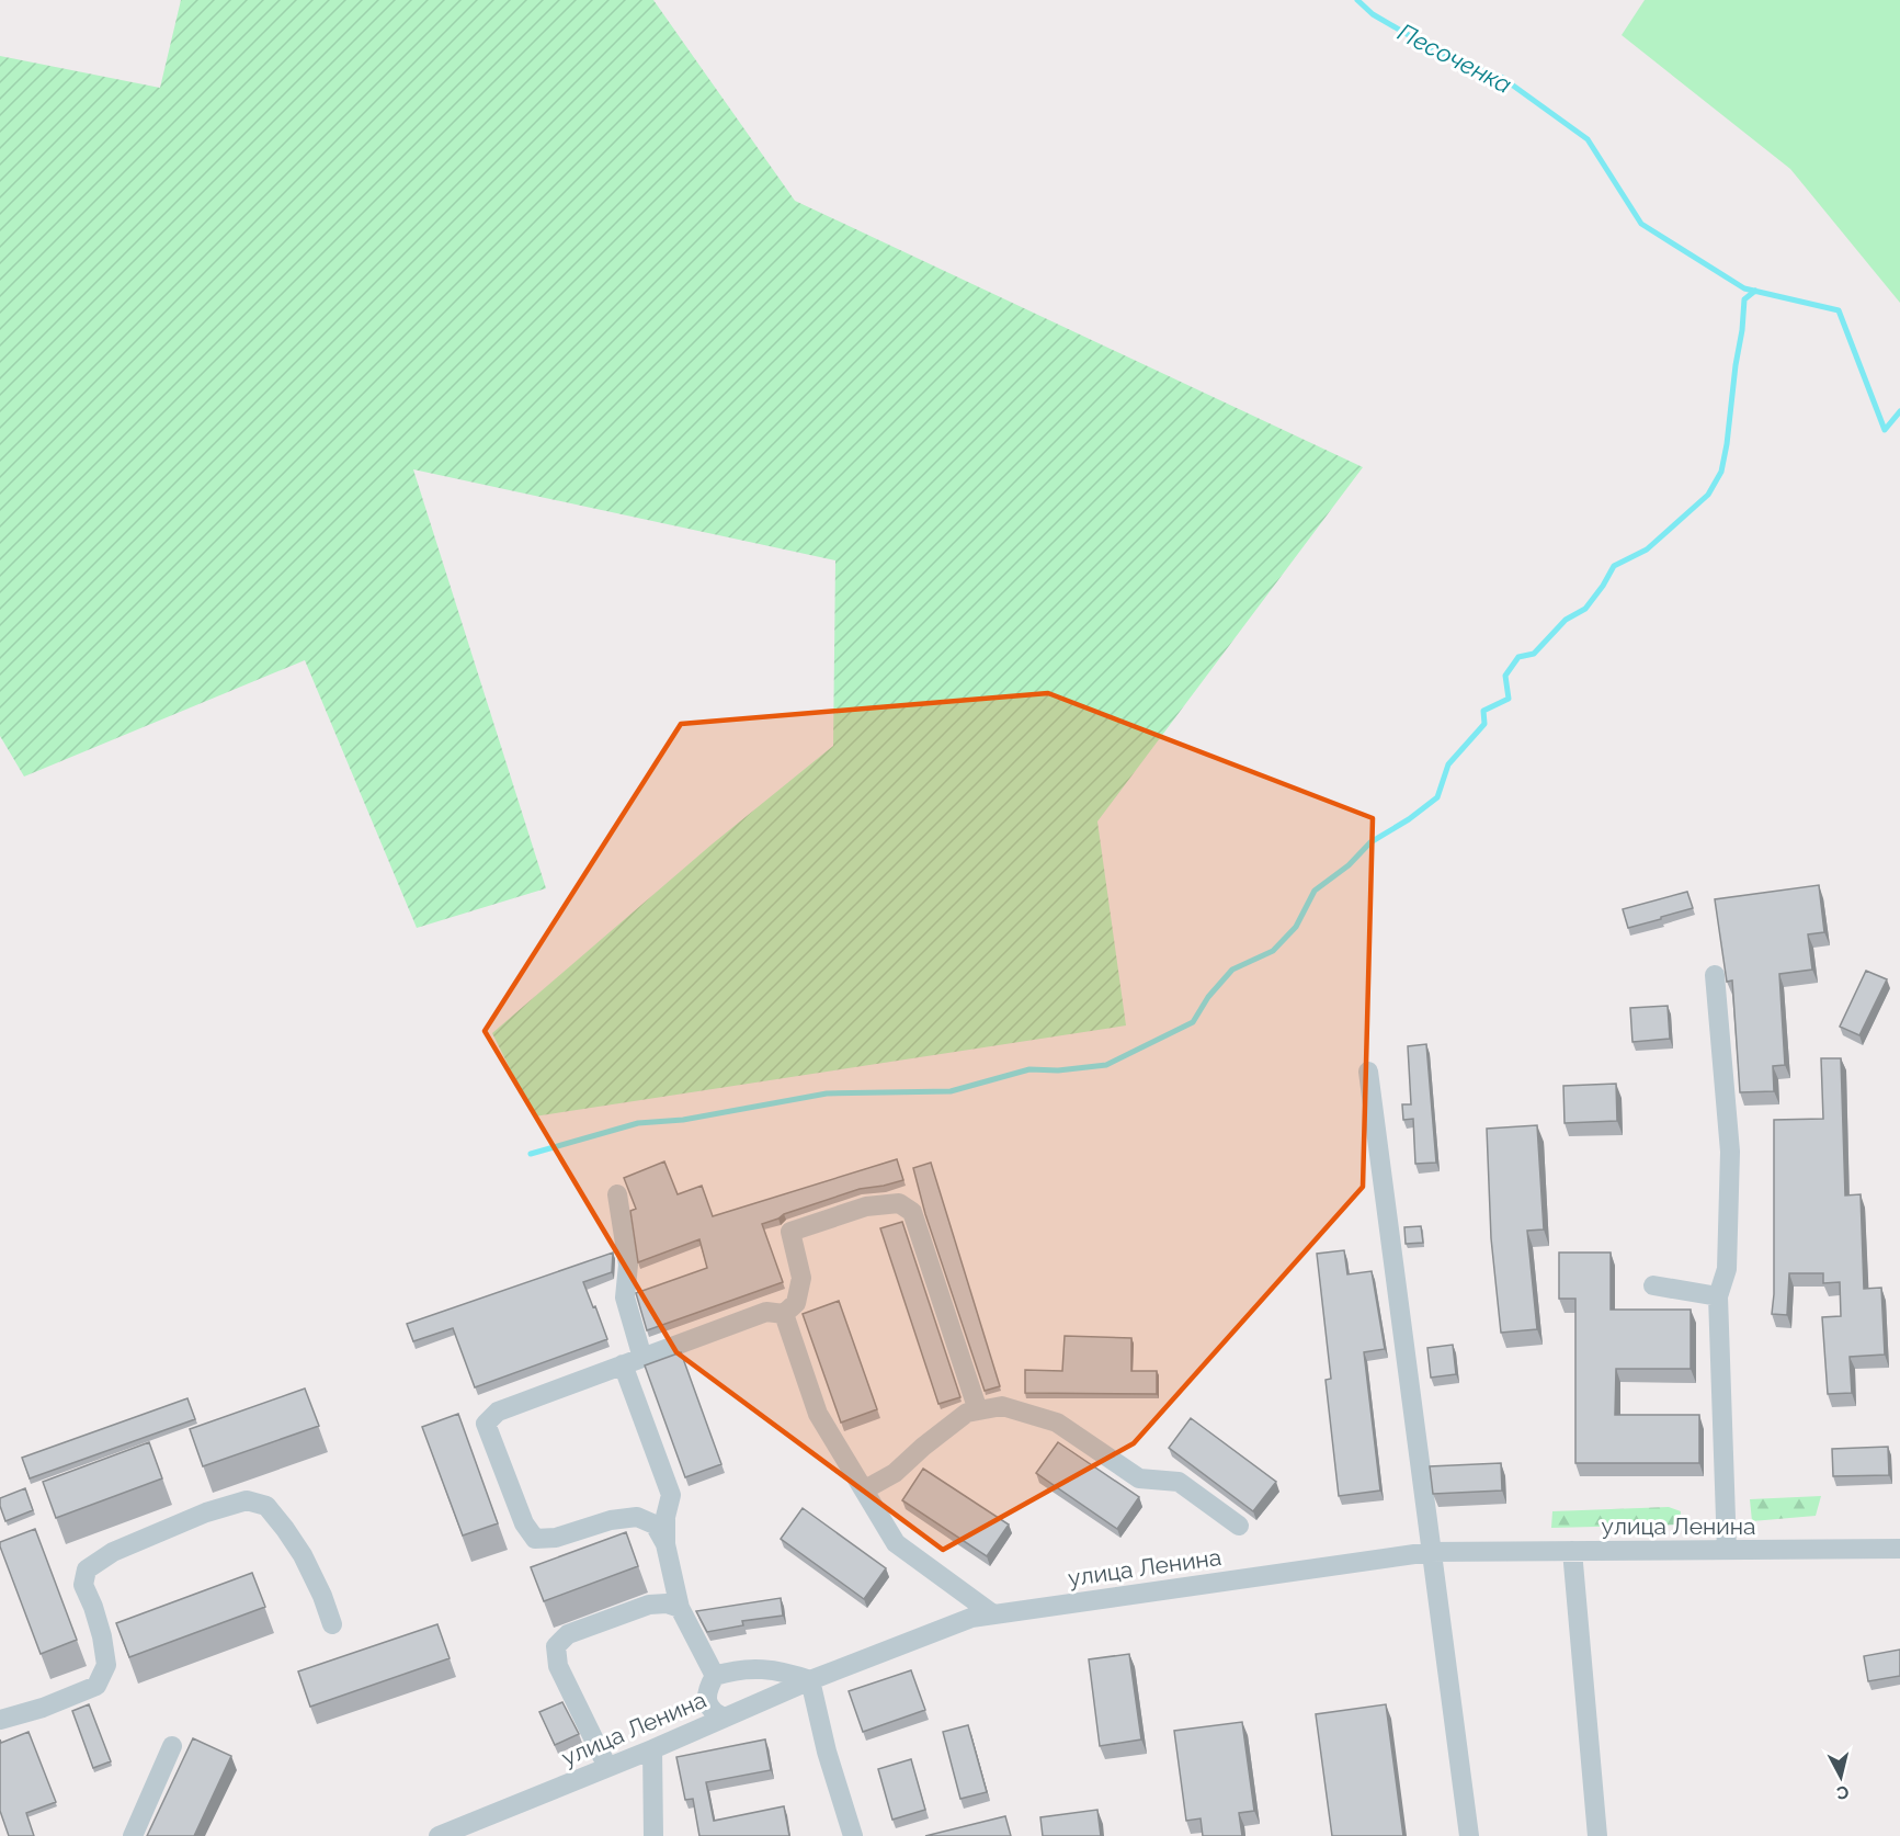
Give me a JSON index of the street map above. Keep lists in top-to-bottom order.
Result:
{
  "streets": {
    "street": ["улица Ленина"]
  },
  "water": ["Песоченка"],
  "north": "bottom"
}
